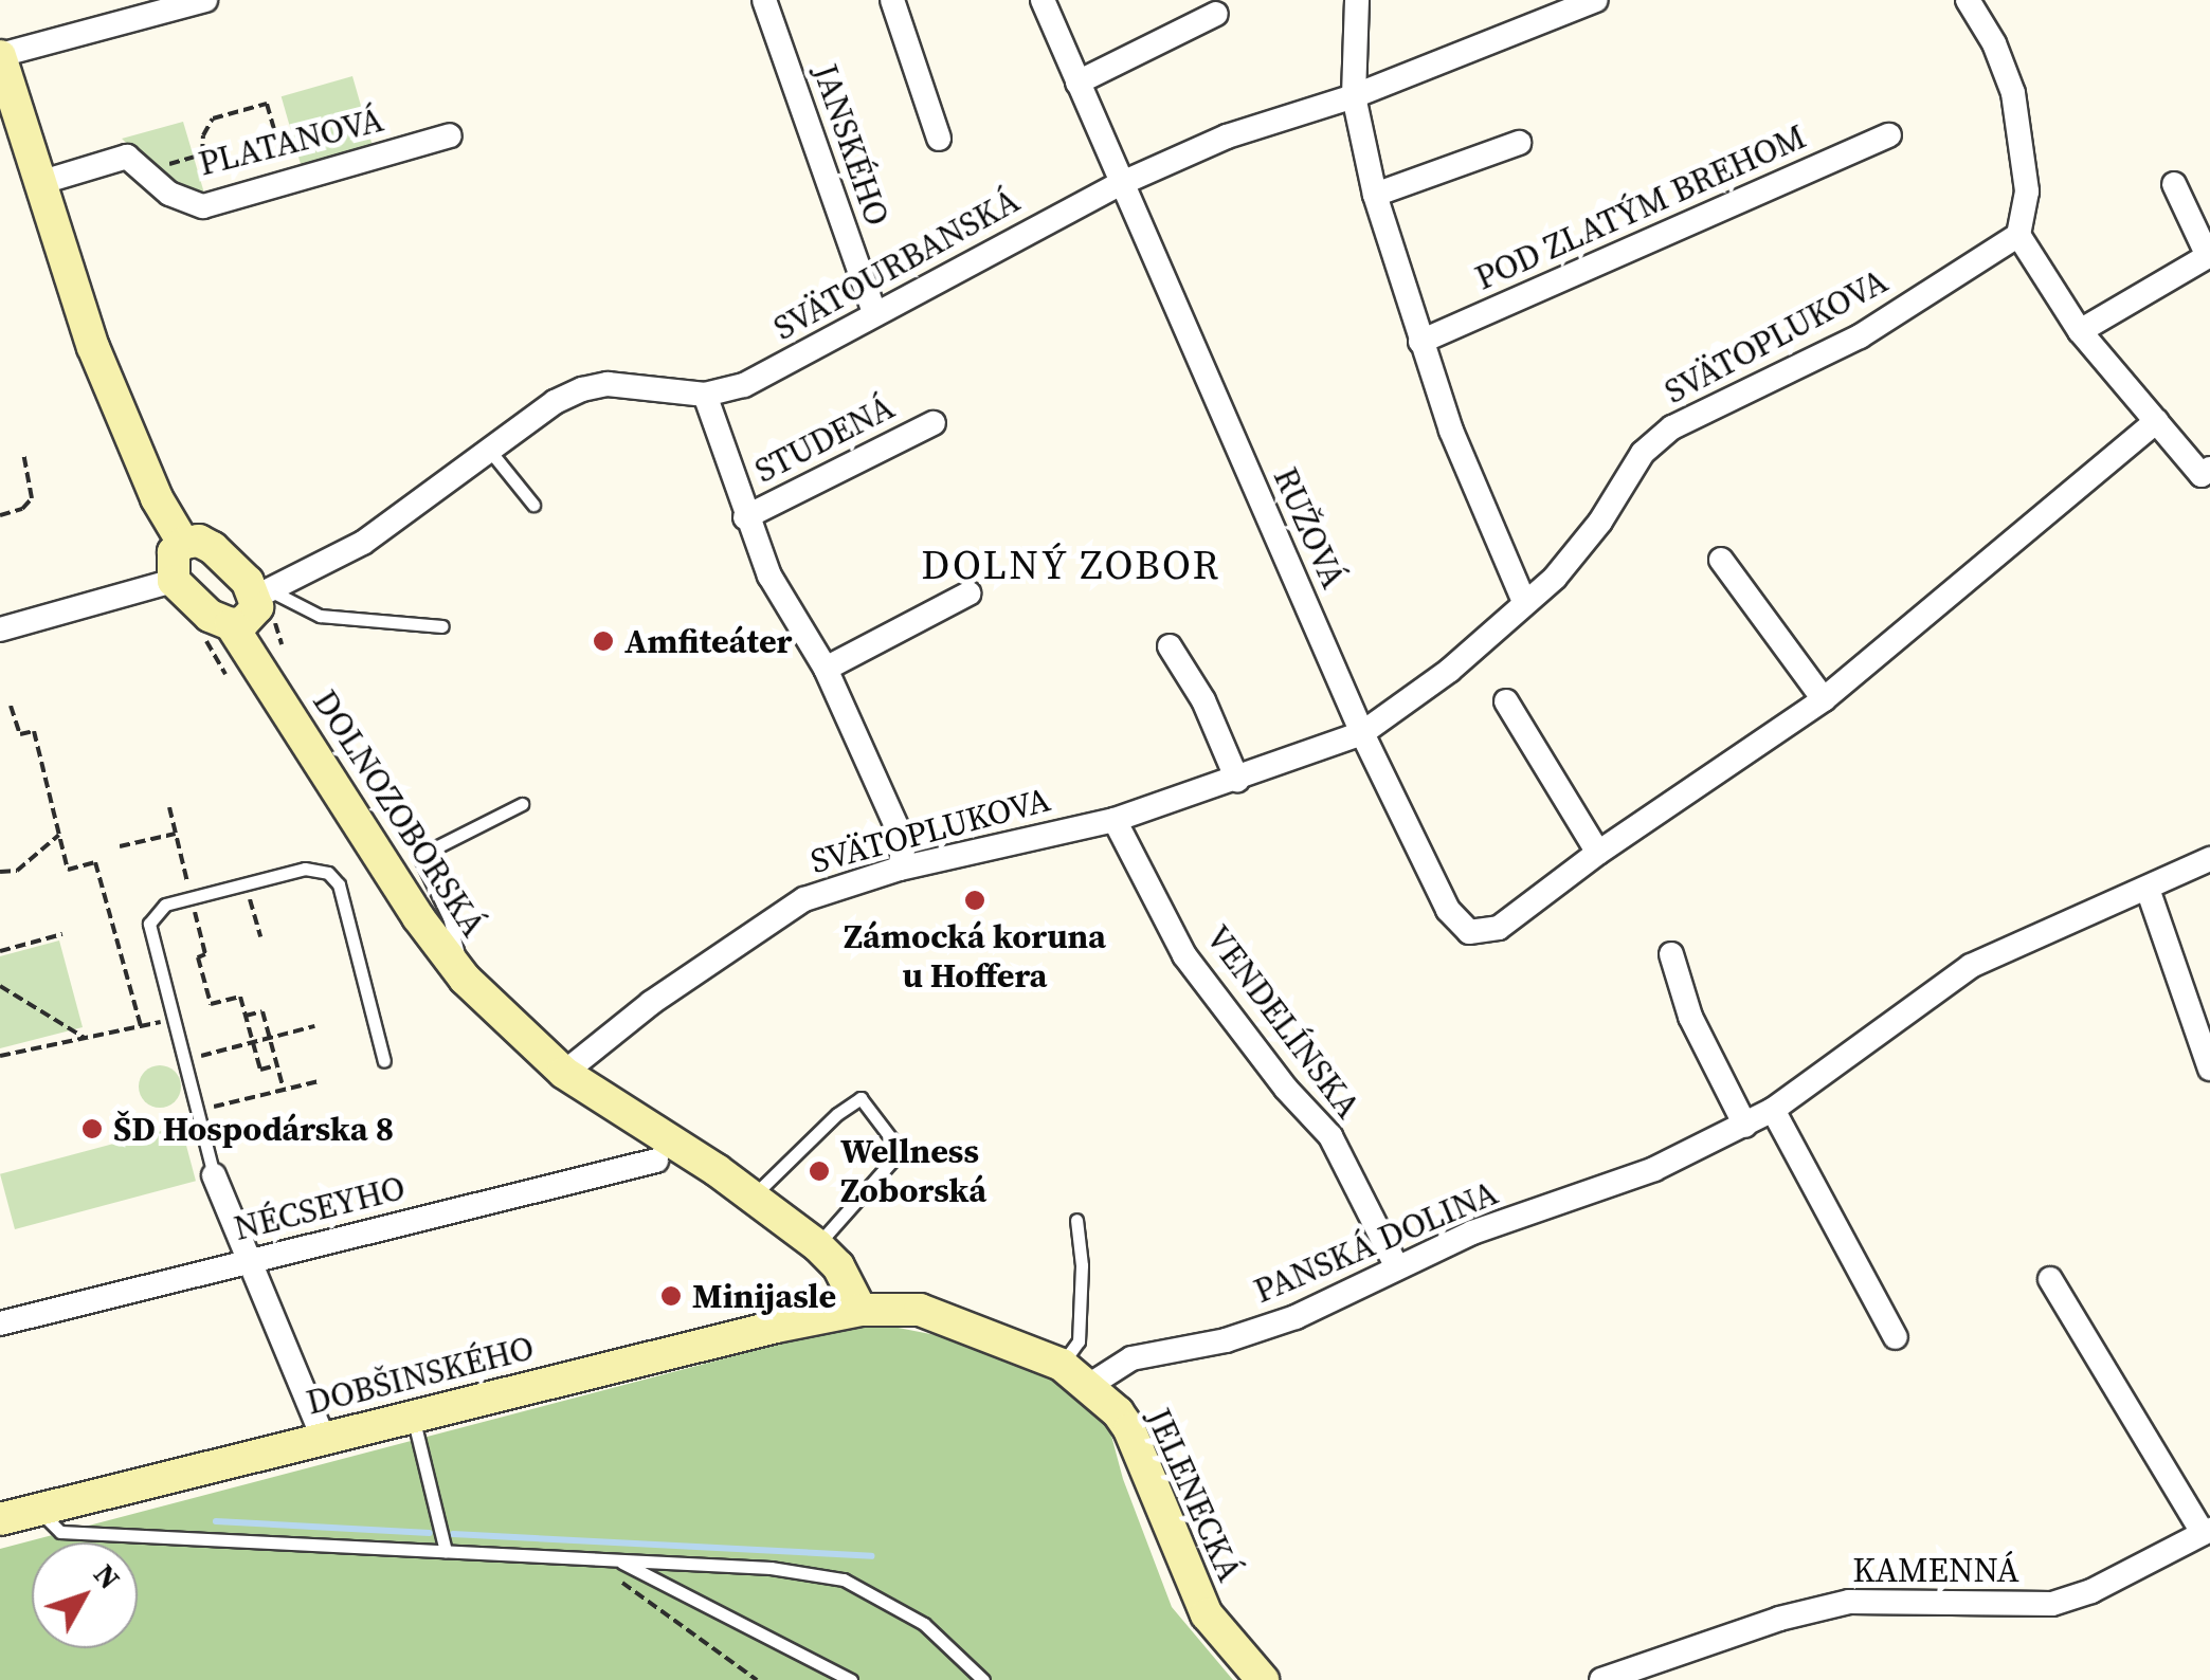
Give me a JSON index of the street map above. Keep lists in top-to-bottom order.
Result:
{
  "streets": {
    "street": [
      "PLATANOVÁ",
      "JANSKÉHO",
      "POD ZLATÝM BREHOM",
      "SVÄTOURBANSKÁ",
      "SVÄTOPLUKOVA",
      "STUDENÁ",
      "RUŽOVÁ",
      "DOLNOZOBORSKÁ",
      "VENDELÍNSKA",
      "NÉCSEYHO",
      "PANSKÁ DOLINA",
      "DOBŠINSKÉHO",
      "JELENECKÁ",
      "KAMENNÁ"
    ]
  },
  "crossings": [
    ["JANSKÉHO", "SVÄTOURBANSKÁ"],
    ["SVÄTOURBANSKÁ", "STUDENÁ"],
    ["SVÄTOURBANSKÁ", "RUŽOVÁ"],
    ["SVÄTOPLUKOVA", "STUDENÁ"],
    ["SVÄTOPLUKOVA", "RUŽOVÁ"],
    ["SVÄTOPLUKOVA", "DOLNOZOBORSKÁ"],
    ["SVÄTOPLUKOVA", "VENDELÍNSKA"],
    ["DOLNOZOBORSKÁ", "DOBŠINSKÉHO"],
    ["DOLNOZOBORSKÁ", "JELENECKÁ"],
    ["VENDELÍNSKA", "PANSKÁ DOLINA"],
    ["PANSKÁ DOLINA", "JELENECKÁ"],
    ["DOBŠINSKÉHO", "JELENECKÁ"]
  ],
  "districts": ["DOLNÝ ZOBOR"],
  "places": [
    "Amfiteáter",
    "Zámocká koruna u Hoffera",
    "ŠD Hospodárska 8",
    "Wellness Zoborská",
    "Minijasle"
  ],
  "north": "top right"
}
